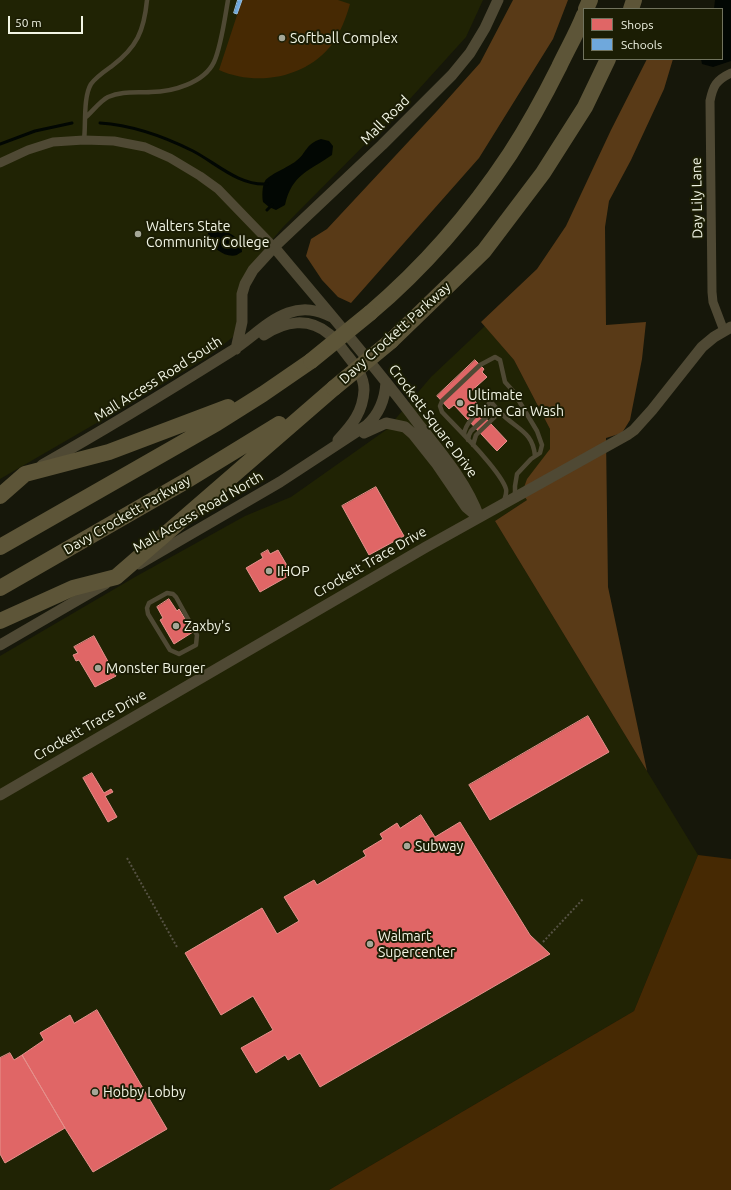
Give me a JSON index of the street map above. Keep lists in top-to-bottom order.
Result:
{
  "streets": {
    "highway": ["Davy Crockett Parkway"],
    "street": [
      "Mall Road",
      "Day Lily Lane",
      "Mall Access Road South",
      "Crockett Square Drive",
      "Mall Access Road North",
      "Crockett Trace Drive"
    ]
  },
  "crossings": [
    ["Mall Road", "Mall Access Road South"],
    ["Mall Road", "Crockett Square Drive"],
    ["Day Lily Lane", "Crockett Trace Drive"],
    ["Mall Access Road South", "Crockett Square Drive"],
    ["Crockett Square Drive", "Mall Access Road North"],
    ["Crockett Square Drive", "Crockett Trace Drive"]
  ],
  "places": [
    "Softball Complex",
    "Walters State Community College",
    "Ultimate Shine Car Wash",
    "IHOP",
    "Zaxby's",
    "Monster Burger",
    "Subway",
    "Walmart Supercenter",
    "Hobby Lobby"
  ],
  "legend": ["Shops", "Schools"],
  "scale_bar": "50 m"
}
